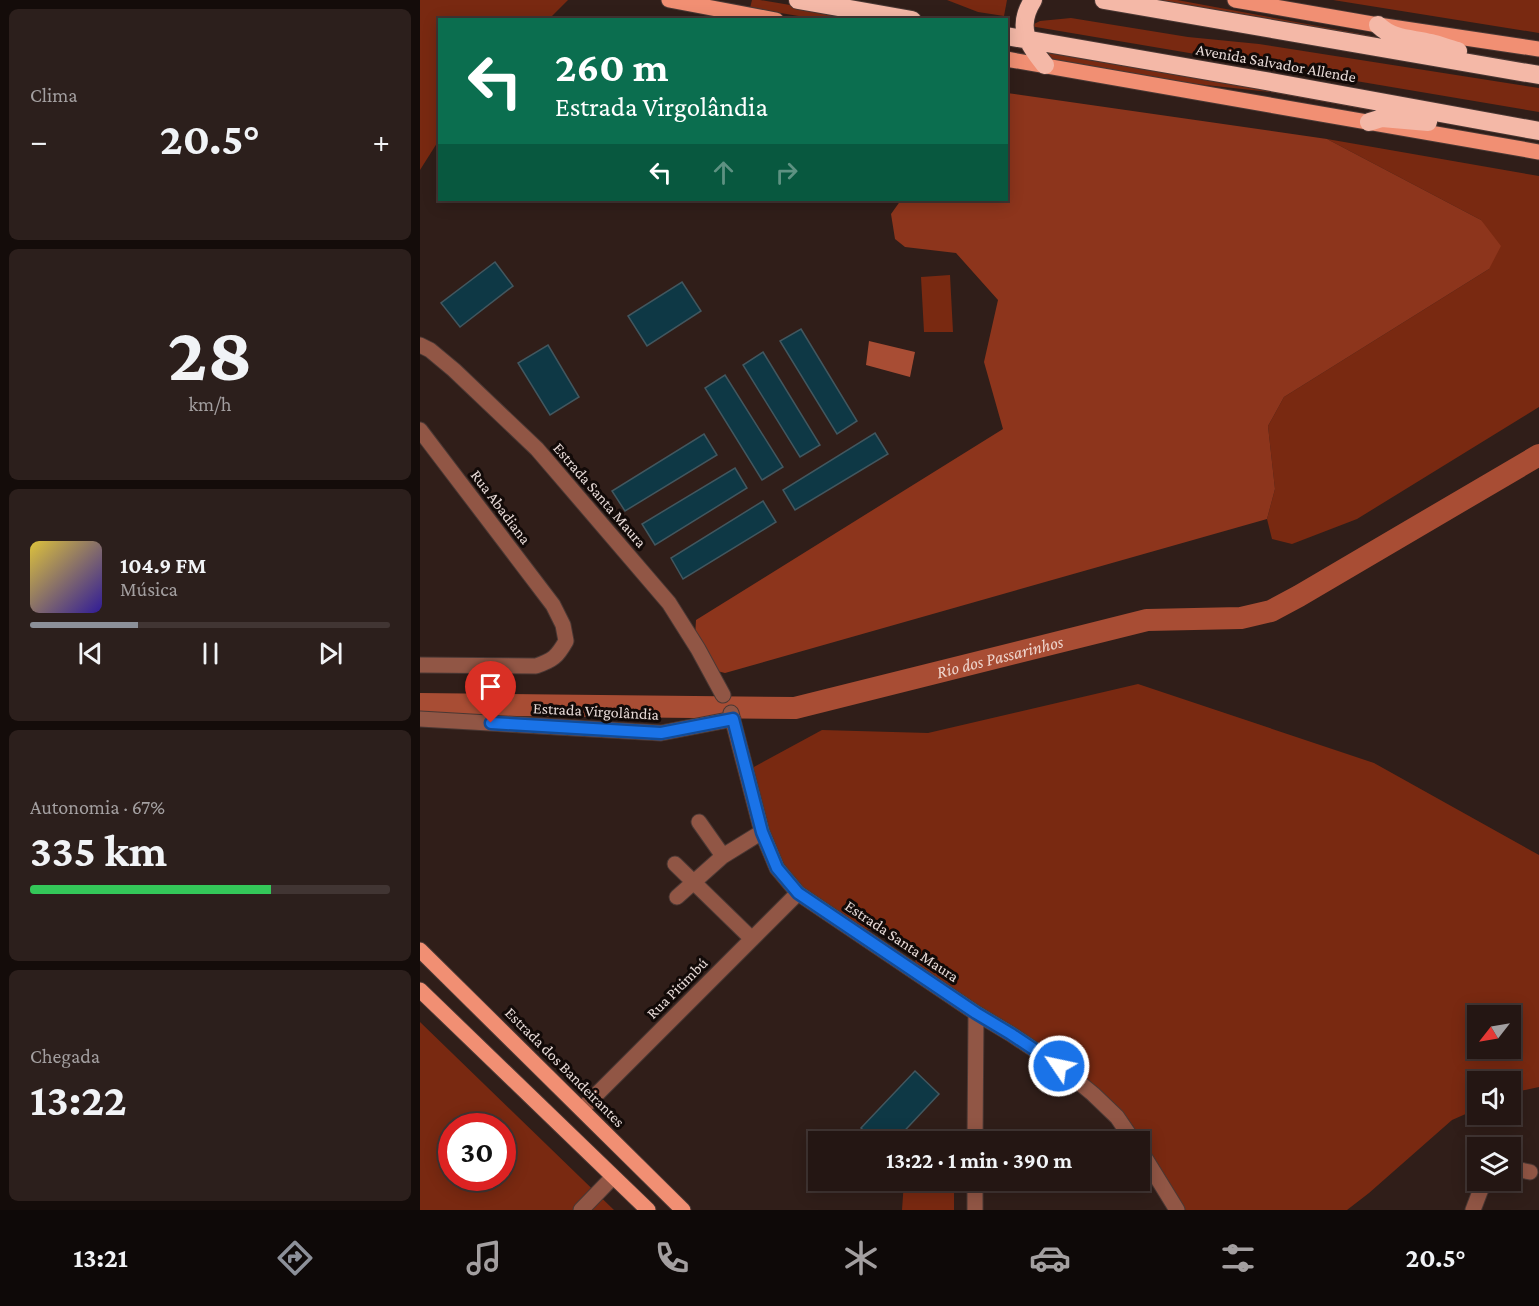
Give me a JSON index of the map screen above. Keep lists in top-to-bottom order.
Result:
{
  "streets": {
    "highway": ["Avenida Salvador Allende"],
    "main road": ["Estrada dos Bandeirantes"],
    "street": [
      "Estrada Santa Maura",
      "Rua Abadiana",
      "Estrada Virgolândia",
      "Rua Pitimbú"
    ]
  },
  "crossings": [
    ["Estrada Santa Maura", "Estrada Virgolândia"],
    ["Estrada Santa Maura", "Rua Pitimbú"],
    ["Rua Pitimbú", "Estrada dos Bandeirantes"]
  ],
  "water": ["Rio dos Passarinhos"],
  "north": "bottom left",
  "page": {
    "tile": [
      "Clima",
      ["28", "km/h"],
      ["Autonomia · 67%", "335 km"],
      ["Chegada", "13:22"]
    ],
    "turn": ["260 m", "Estrada Virgolândia"],
    "heat": ["−", "20.5°", "+"],
    "song": ["104.9 FM", "Música"],
    "limit": "30",
    "trip": "13:22 · 1 min · 390 m",
    "tabs": ["13:21", "20.5°"]
  }
}
